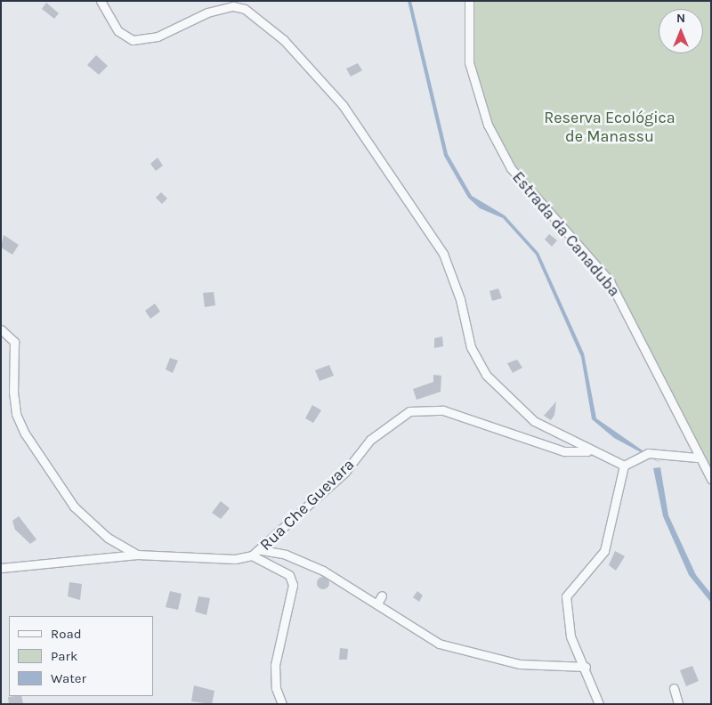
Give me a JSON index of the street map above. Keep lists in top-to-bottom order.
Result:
{
  "streets": {
    "street": ["Estrada da Canaduba", "Rua Che Guevara"]
  },
  "parks": ["Reserva Ecológica de Manassu"],
  "legend": ["Road", "Park", "Water"],
  "north": "top"
}
